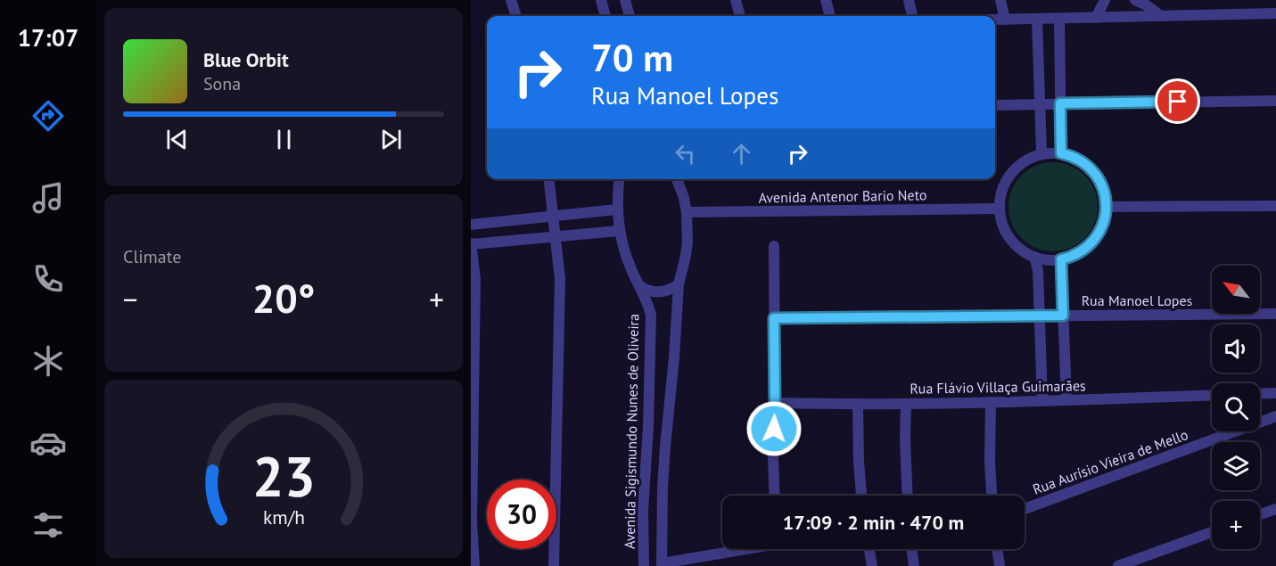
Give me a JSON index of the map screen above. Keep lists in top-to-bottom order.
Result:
{
  "streets": {
    "street": [
      "Avenida Antenor Bario Neto",
      "Rua Manoel Lopes",
      "Rua Flávio Villaça Guimarães",
      "Avenida Sigismundo Nunes de Oliveira",
      "Rua Aurísio Vieira de Mello"
    ]
  },
  "north": "top left",
  "page": {
    "tabs": "17:07",
    "turn": ["70 m", "Rua Manoel Lopes"],
    "song": ["Blue Orbit", "Sona"],
    "tile": "Climate",
    "map_buttons": "+",
    "heat": ["−", "20°", "+"],
    "limit": "30",
    "trip": "17:09 · 2 min · 470 m",
    "gauge": ["23", "km/h"]
  }
}
